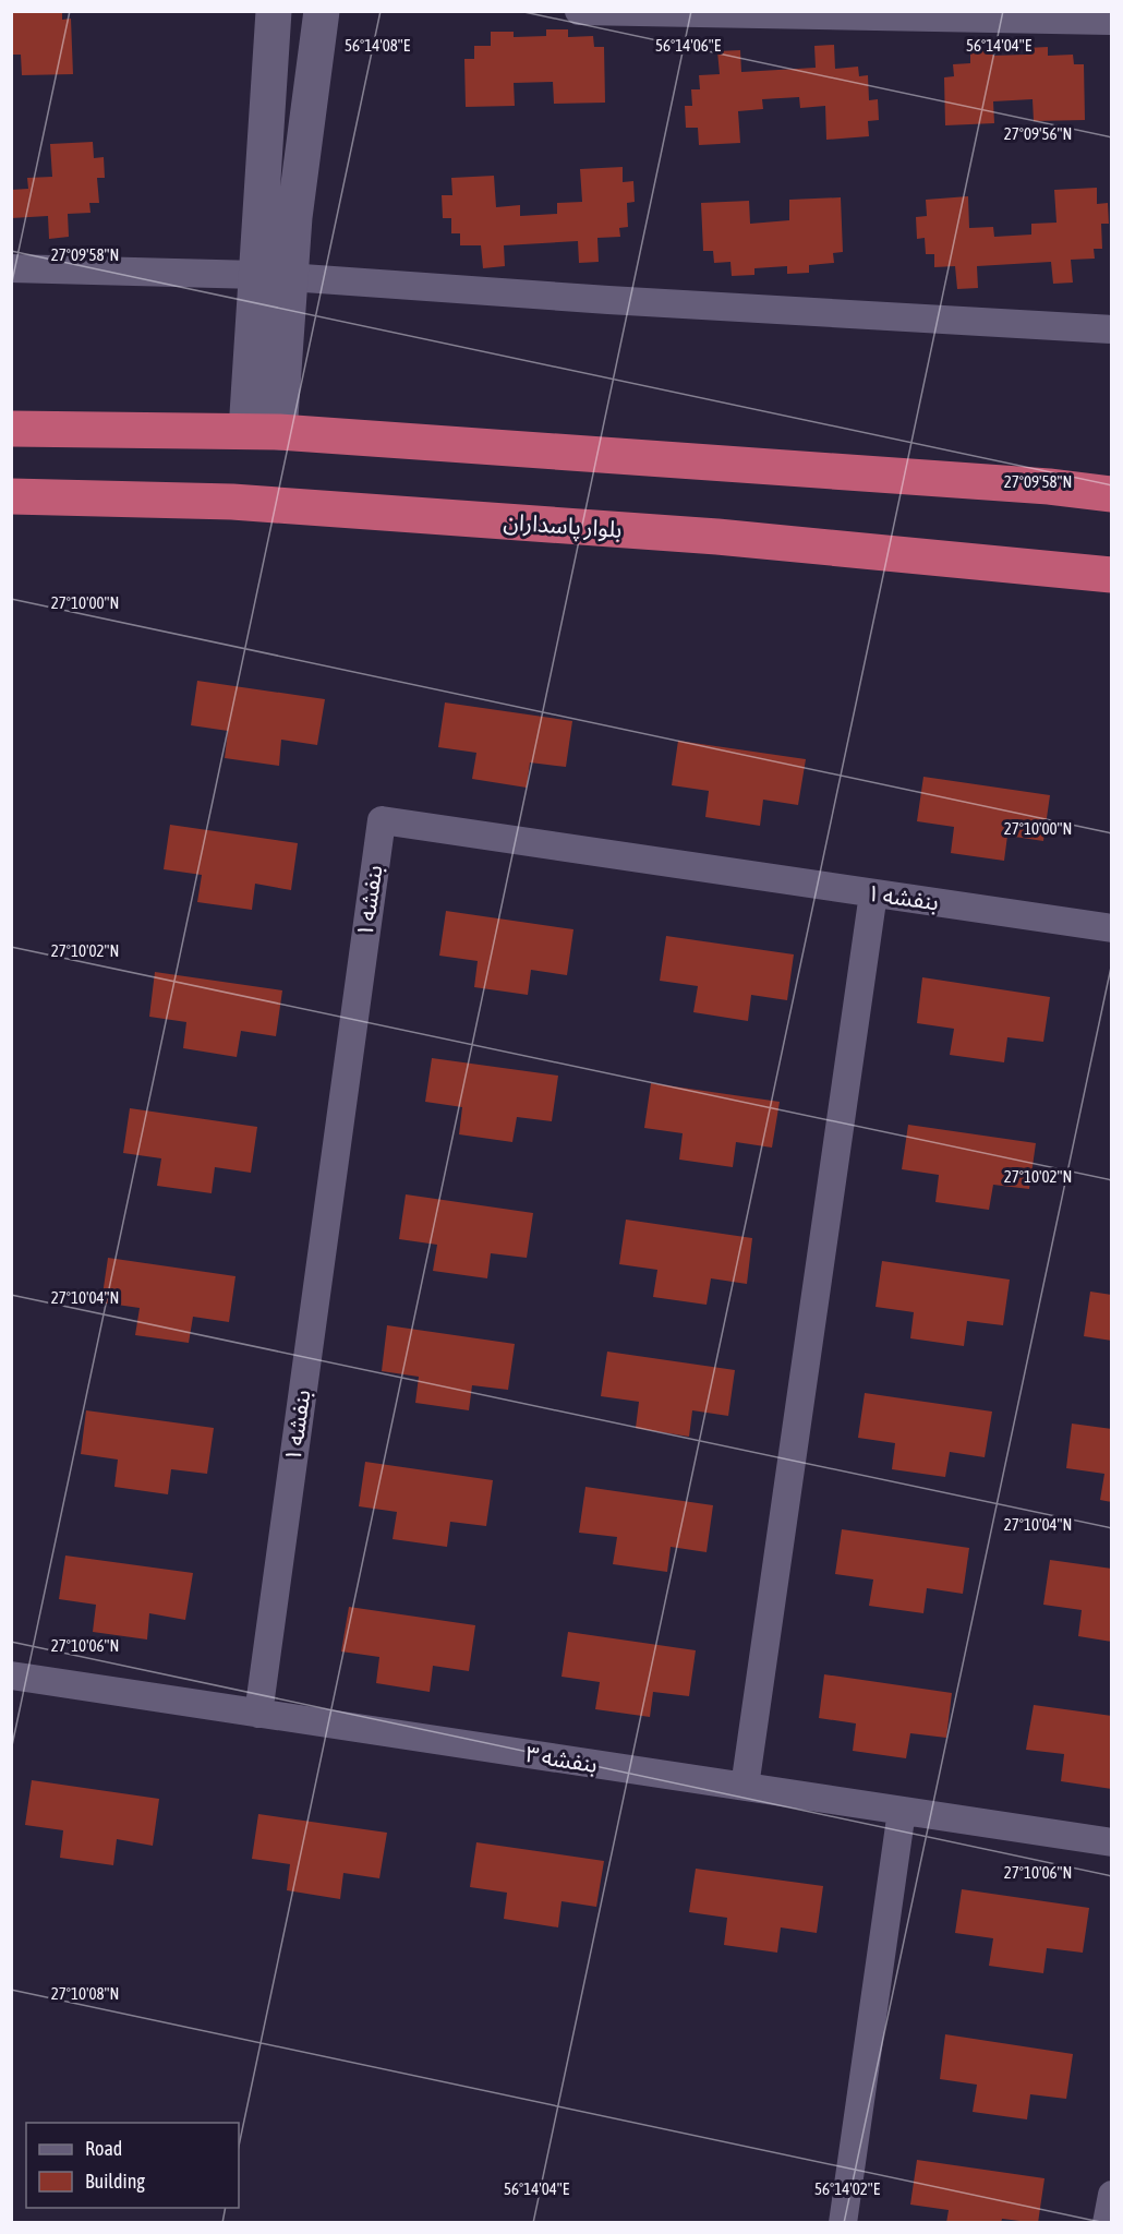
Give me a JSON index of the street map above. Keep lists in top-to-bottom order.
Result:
{
  "streets": {
    "highway": ["بلوار پاسداران"],
    "street": ["بنفشه ۱", "بنفشه ۳"]
  },
  "crossings": [
    ["بنفشه ۱", "بنفشه ۳"]
  ],
  "legend": ["Road", "Building"],
  "coordinates": [
    "56°14'08\"E",
    "56°14'06\"E",
    "56°14'04\"E",
    "27°09'56\"N",
    "27°09'58\"N",
    "27°10'00\"N",
    "27°10'02\"N",
    "27°10'04\"N",
    "27°10'06\"N",
    "27°10'08\"N",
    "56°14'02\"E"
  ]
}
